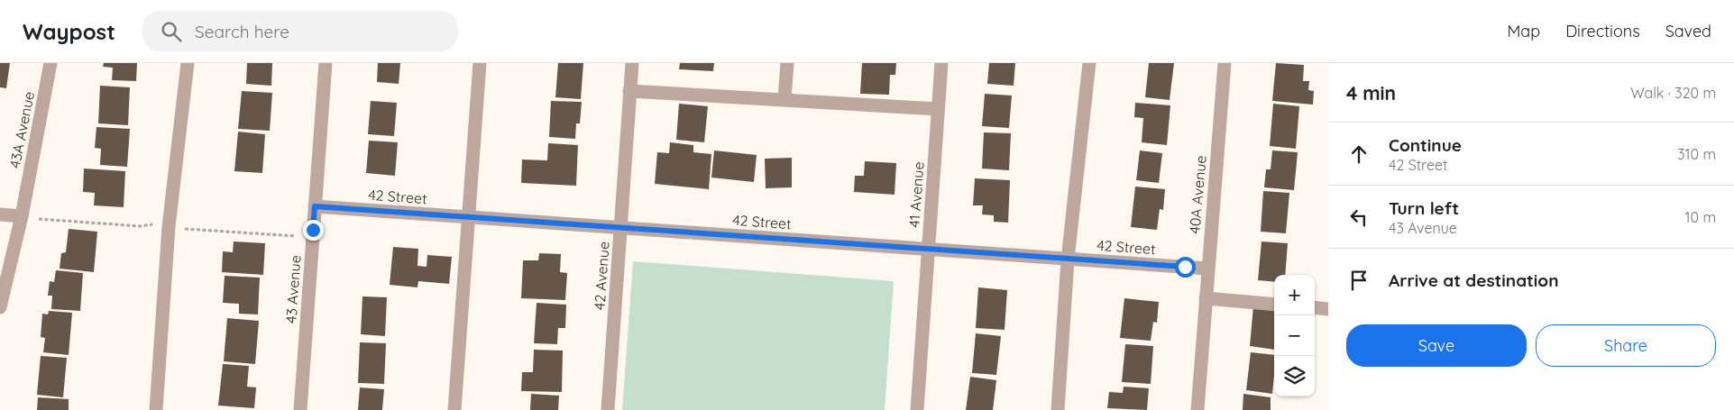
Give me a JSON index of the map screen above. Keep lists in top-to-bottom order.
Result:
{
  "streets": {
    "street": [
      "43A Avenue",
      "41 Avenue",
      "40A Avenue",
      "42 Street",
      "42 Avenue",
      "43 Avenue"
    ]
  },
  "crossings": [
    ["41 Avenue", "42 Street"],
    ["40A Avenue", "42 Street"],
    ["42 Street", "42 Avenue"],
    ["42 Street", "43 Avenue"]
  ],
  "page": {
    "header": "Waypost",
    "search": "Search here",
    "nav": ["Map", "Directions", "Saved"],
    "heading": ["4 min", "Walk · 320 m"],
    "list": [
      ["Continue", "42 Street", "310 m"],
      ["Turn left", "43 Avenue", "10 m"],
      "Arrive at destination"
    ],
    "map_buttons": ["+", "−"],
    "buttons": ["Save", "Share"]
  }
}
